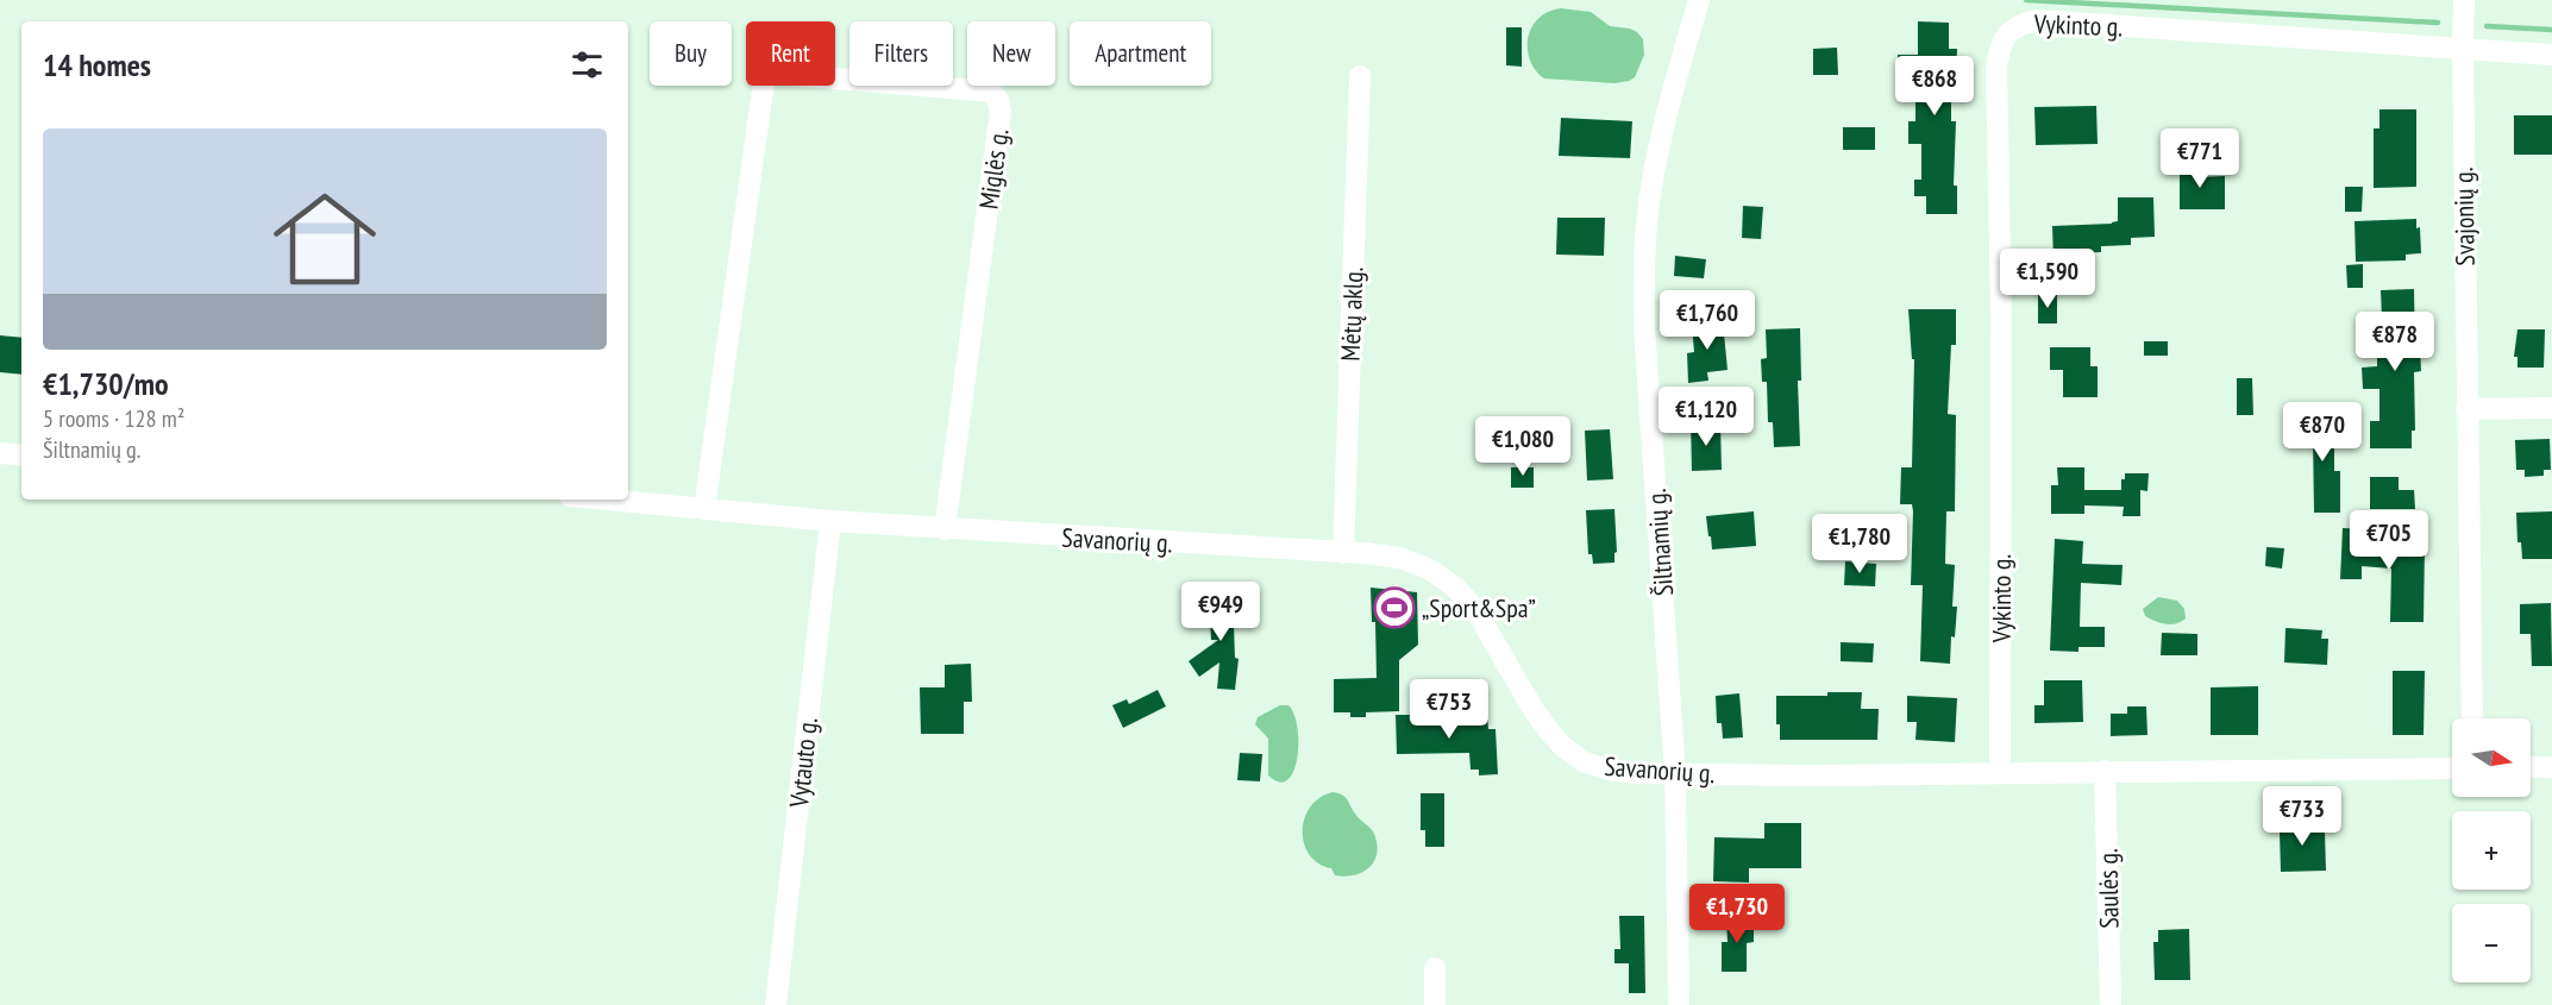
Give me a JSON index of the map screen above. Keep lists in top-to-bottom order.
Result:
{
  "streets": {
    "street": [
      "Vykinto g.",
      "Miglės g.",
      "Svajonių g.",
      "Mėtų aklg.",
      "Savanorių g.",
      "Šiltnamių g.",
      "Vytauto g.",
      "Saulės g."
    ]
  },
  "crossings": [
    ["Vykinto g.", "Svajonių g."],
    ["Vykinto g.", "Savanorių g."],
    ["Miglės g.", "Savanorių g."],
    ["Mėtų aklg.", "Savanorių g."],
    ["Savanorių g.", "Šiltnamių g."],
    ["Savanorių g.", "Vytauto g."],
    ["Savanorių g.", "Saulės g."]
  ],
  "places": {
    "sports": ["„Sport&Spa”"]
  },
  "north": "right",
  "page": {
    "chip": [
      "Buy",
      "Rent",
      "Filters",
      "New",
      "Apartment"
    ],
    "heading": "14 homes",
    "price": [
      "€868",
      "€771",
      "€1,590",
      "€1,760",
      "€878",
      "€1,120",
      "€870",
      "€1,080",
      "€705",
      "€1,780",
      "€949",
      "€753",
      "€733",
      "€1,730"
    ],
    "list": [
      {
        "name": "€1,730/mo",
        "note": "5 rooms · 128 m² · Šiltnamių g."
      }
    ],
    "map_buttons": ["+", "−"]
  }
}
